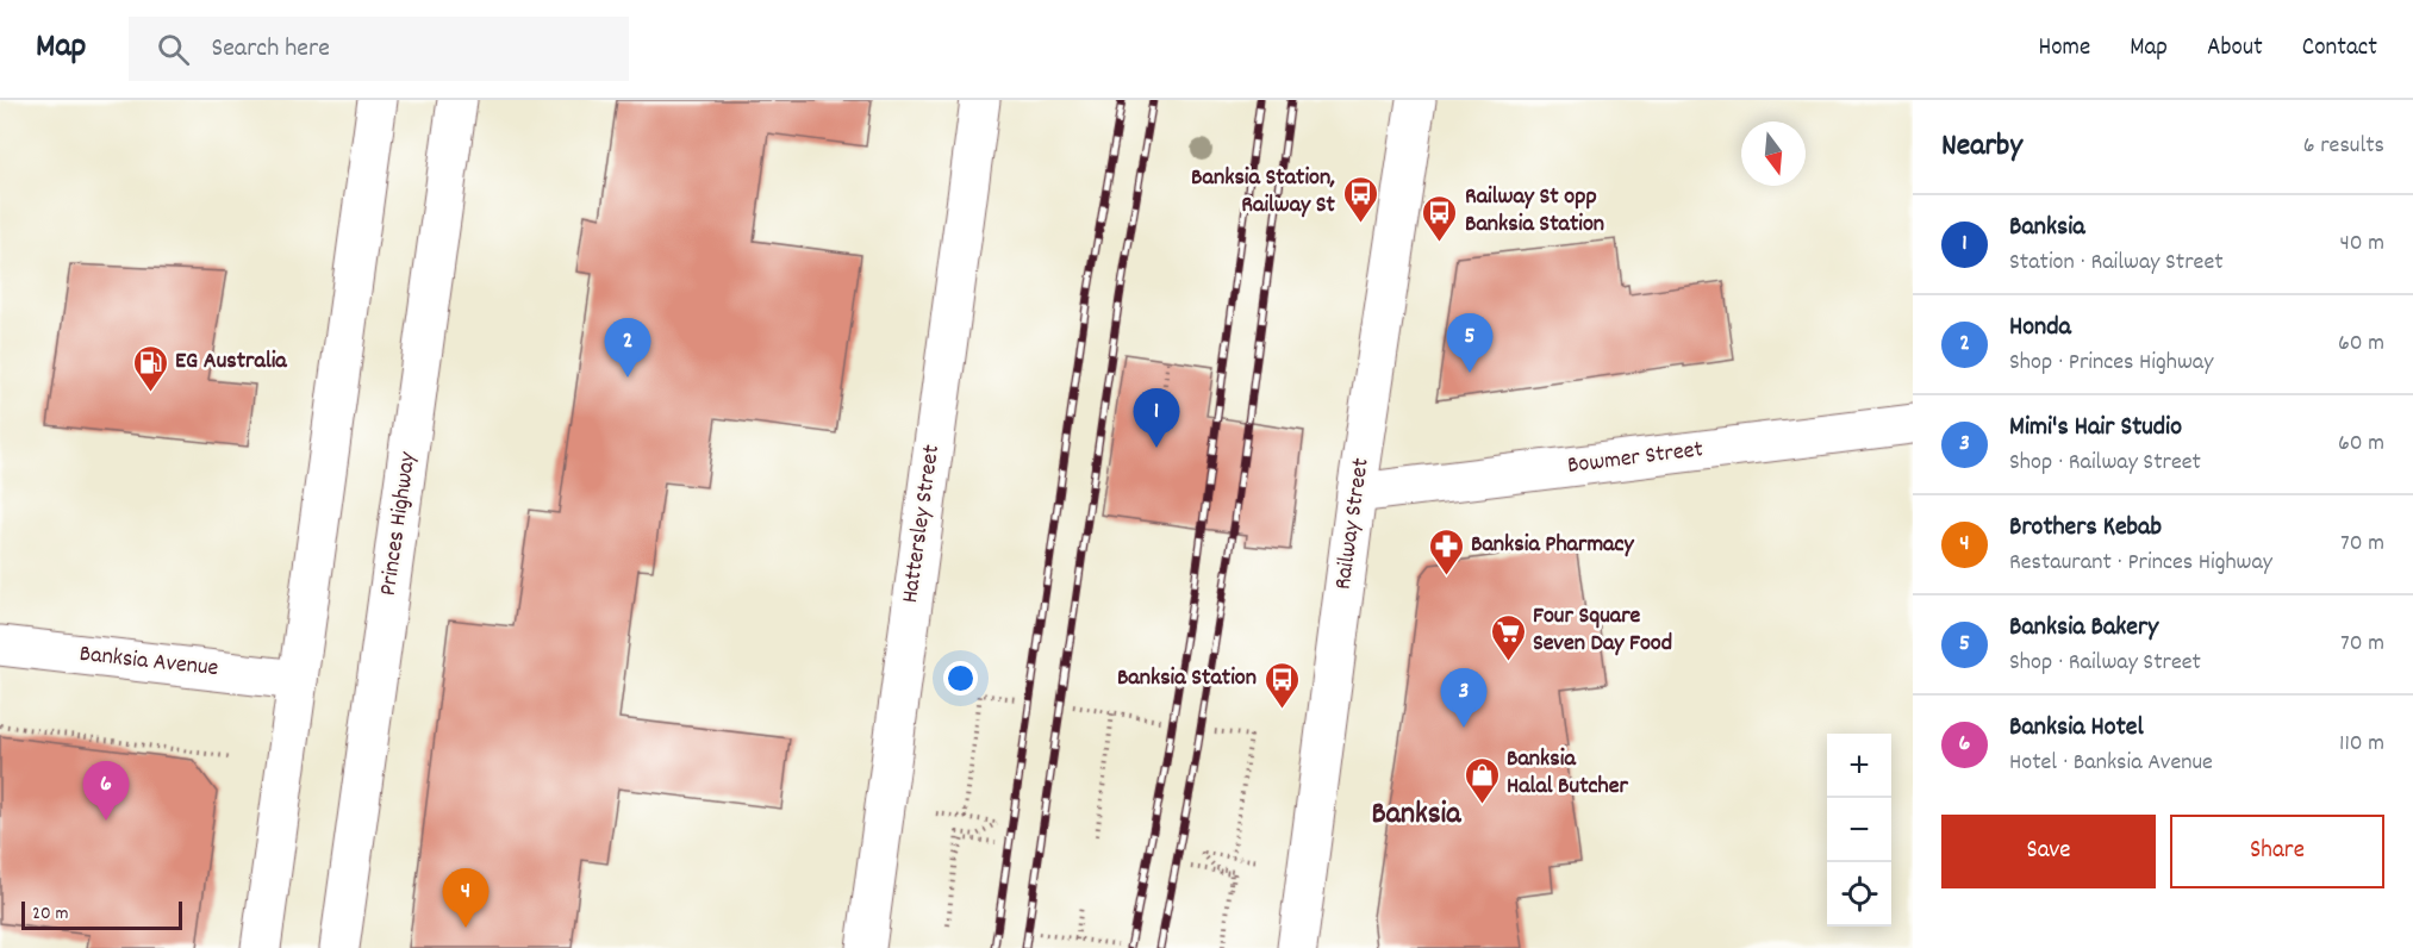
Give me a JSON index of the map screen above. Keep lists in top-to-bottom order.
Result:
{
  "streets": {
    "main road": [
      "Bowmer Street",
      "Princes Highway",
      "Hattersley Street",
      "Railway Street",
      "Banksia Avenue"
    ]
  },
  "crossings": [
    ["Bowmer Street", "Railway Street"]
  ],
  "districts": ["Banksia"],
  "places": {
    "bus stop": ["Banksia Station, Railway St", "Railway St opp Banksia Station", "Banksia Station"],
    "fuel station": ["EG Australia"],
    "pharmacy": ["Banksia Pharmacy"],
    "supermarket": ["Four Square Seven Day Food"],
    "shop": ["Banksia Halal Butcher"]
  },
  "scale_bar": "20 m",
  "north": "bottom",
  "page": {
    "header": "Map",
    "search": "Search here",
    "nav": [
      "Home",
      "Map",
      "About",
      "Contact"
    ],
    "heading": ["Nearby", "6 results"],
    "list": [
      {
        "mark": "1",
        "name": "Banksia",
        "note": "Station · Railway Street",
        "value": "40 m"
      },
      {
        "mark": "2",
        "name": "Honda",
        "note": "Shop · Princes Highway",
        "value": "60 m"
      },
      {
        "mark": "3",
        "name": "Mimi's Hair Studio",
        "note": "Shop · Railway Street",
        "value": "60 m"
      },
      {
        "mark": "4",
        "name": "Brothers Kebab",
        "note": "Restaurant · Princes Highway",
        "value": "70 m"
      },
      {
        "mark": "5",
        "name": "Banksia Bakery",
        "note": "Shop · Railway Street",
        "value": "70 m"
      },
      {
        "mark": "6",
        "name": "Banksia Hotel",
        "note": "Hotel · Banksia Avenue",
        "value": "110 m"
      }
    ],
    "pins": [
      "5",
      "2",
      "1",
      "3",
      "6",
      "4"
    ],
    "map_buttons": ["+", "−"],
    "buttons": ["Save", "Share"],
    "scale": "20 m"
  }
}
